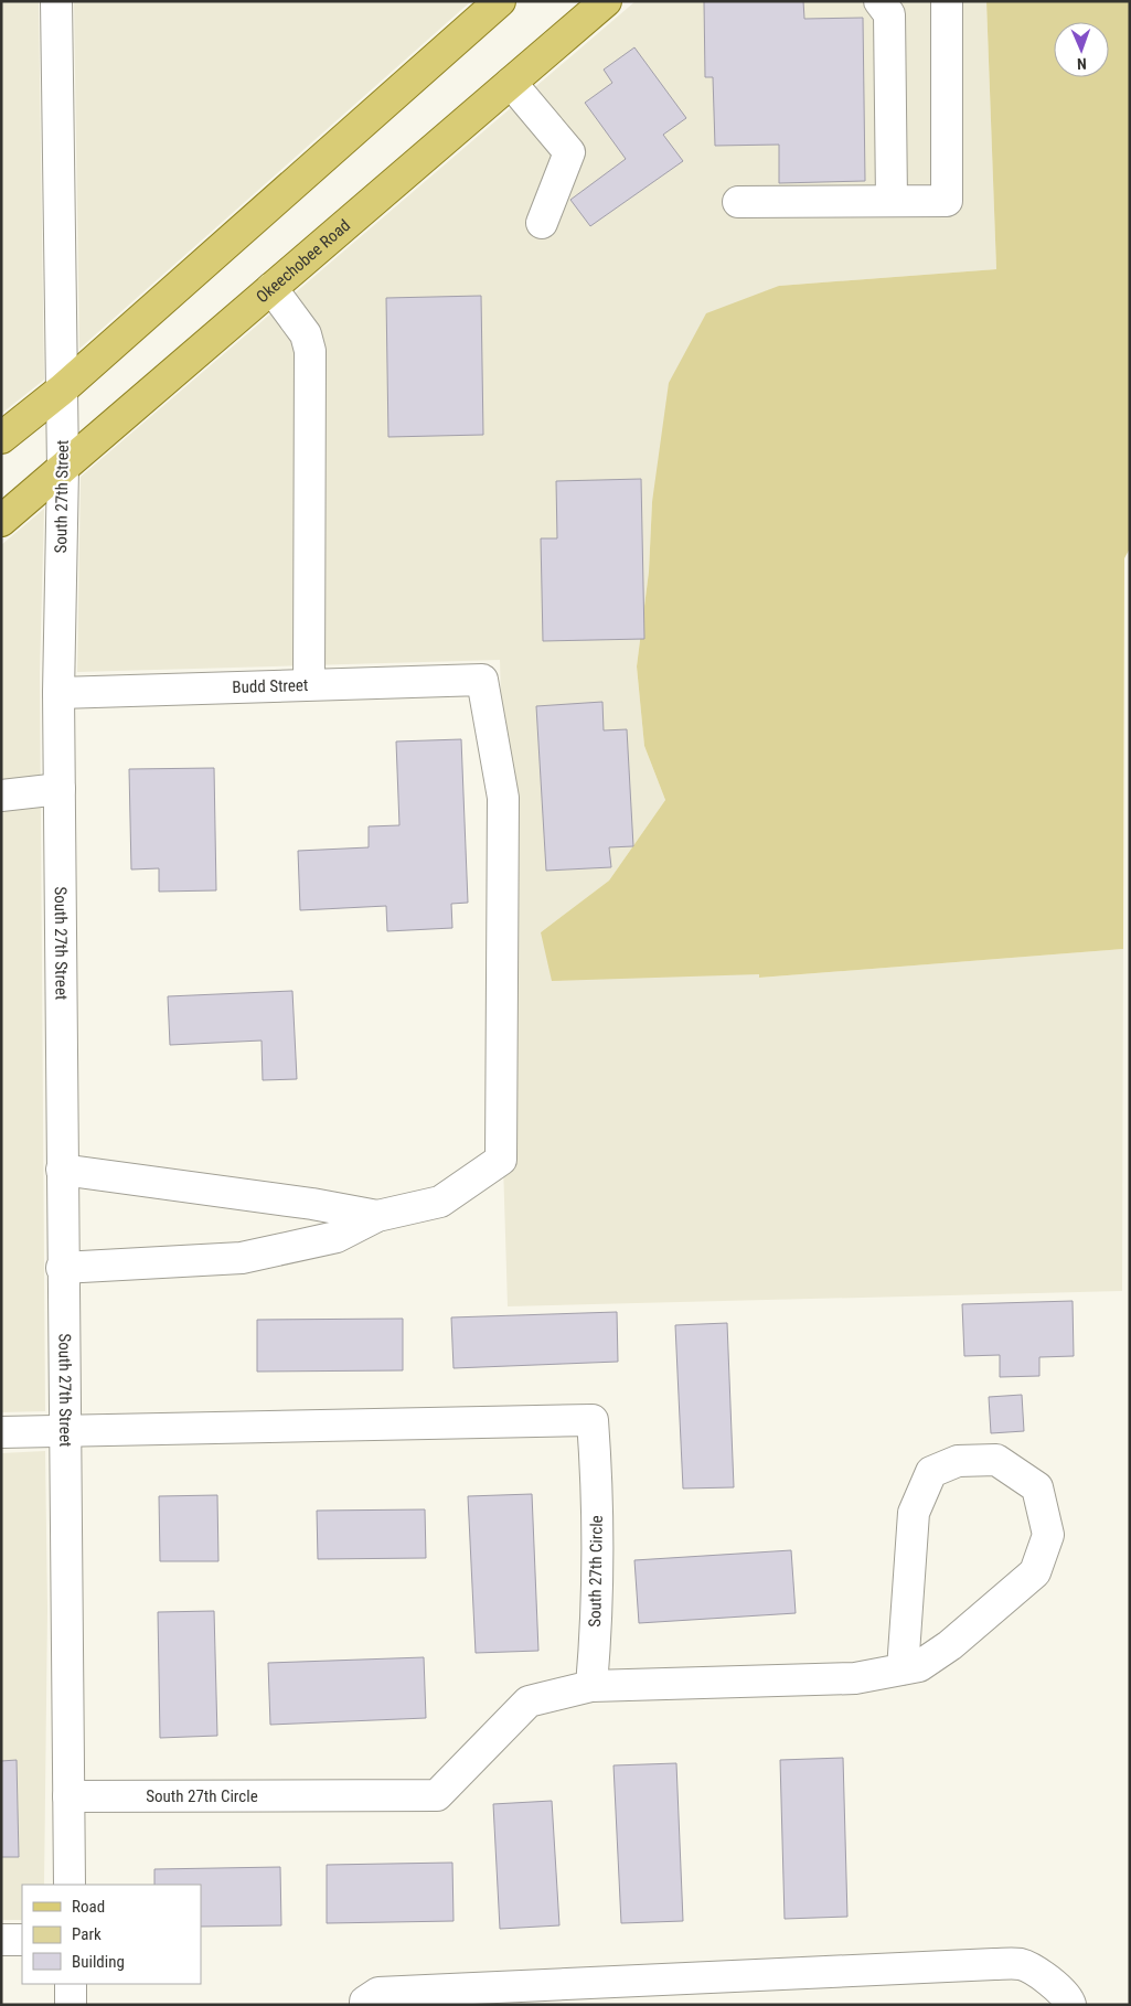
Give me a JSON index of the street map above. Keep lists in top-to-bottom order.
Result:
{
  "streets": {
    "main road": ["Okeechobee Road"],
    "street": ["South 27th Street", "Budd Street", "South 27th Circle"]
  },
  "crossings": [
    ["Okeechobee Road", "South 27th Street"],
    ["South 27th Street", "Budd Street"],
    ["South 27th Street", "South 27th Circle"]
  ],
  "legend": ["Road", "Park", "Building"],
  "north": "bottom"
}
